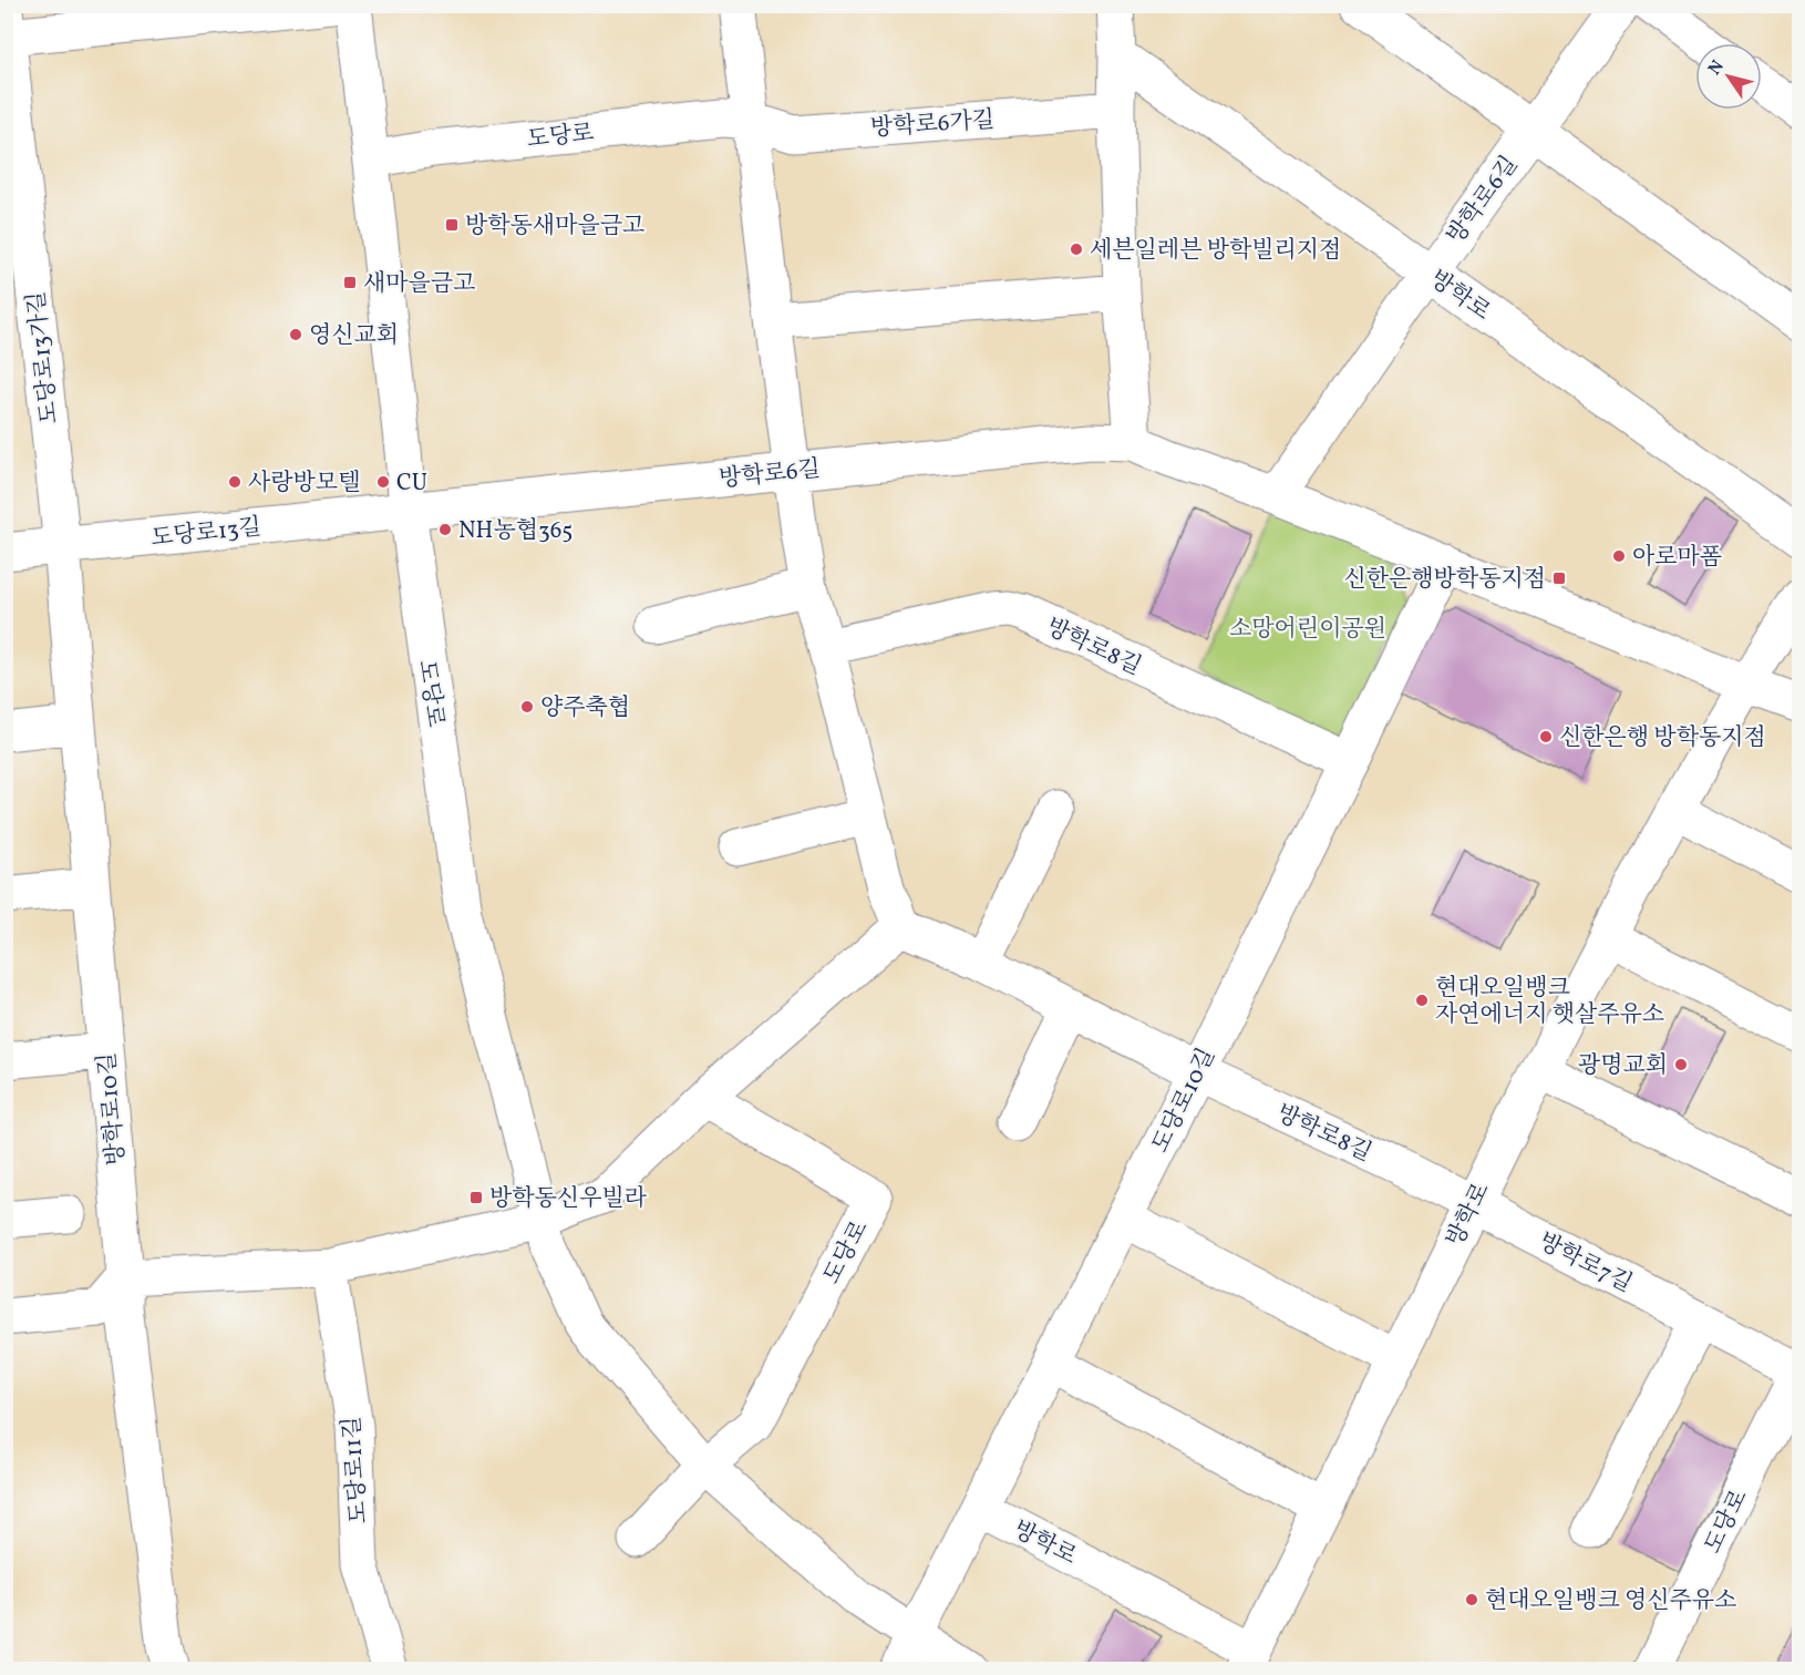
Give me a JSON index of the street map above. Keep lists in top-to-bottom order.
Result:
{
  "streets": {
    "street": [
      "방학로6가길",
      "도당로",
      "방학로6길",
      "방학로",
      "도당로13가길",
      "도당로13길",
      "방학로8길",
      "도당로10길",
      "방학로10길",
      "방학로7길",
      "도당로11길"
    ]
  },
  "crossings": [
    ["방학로6가길", "도당로"],
    ["도당로", "방학로6길"],
    ["도당로", "도당로13길"],
    ["도당로", "도당로10길"],
    ["도당로", "방학로7길"],
    ["방학로6길", "방학로"],
    ["방학로6길", "도당로13길"],
    ["방학로6길", "도당로10길"],
    ["방학로", "방학로8길"],
    ["방학로", "도당로10길"],
    ["방학로", "방학로7길"],
    ["도당로13가길", "도당로13길"],
    ["도당로13가길", "방학로10길"],
    ["도당로13길", "방학로10길"],
    ["방학로8길", "도당로10길"],
    ["방학로8길", "방학로7길"]
  ],
  "parks": ["소망어린이공원"],
  "places": {
    "transit": [
      "방학동새마을금고",
      "새마을금고",
      "신한은행방학동지점",
      "방학동신우빌라"
    ],
    "other": [
      "세븐일레븐 방학빌리지점",
      "영신교회",
      "사랑방모텔",
      "CU",
      "NH농협365",
      "아로마폼",
      "양주축협",
      "신한은행 방학동지점",
      "현대오일뱅크 자연에너지 햇살주유소",
      "광명교회",
      "현대오일뱅크 영신주유소"
    ]
  },
  "north": "top left"
}
